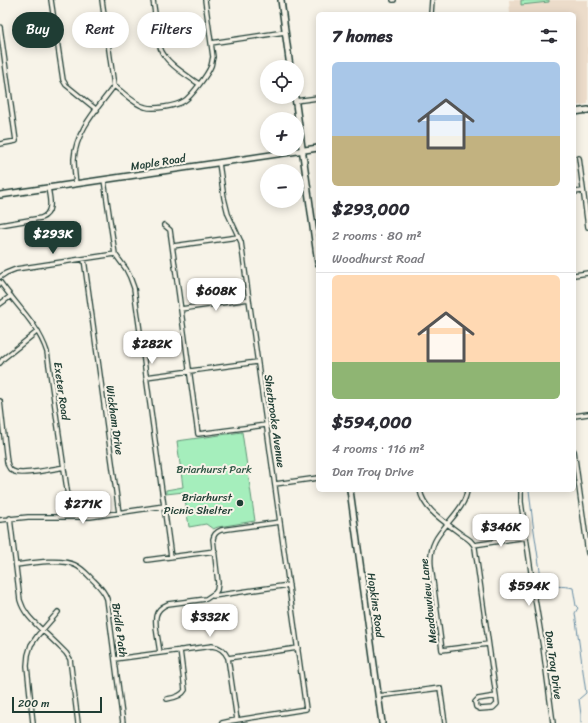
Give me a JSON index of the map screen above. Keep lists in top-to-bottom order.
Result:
{
  "streets": {
    "street": [
      "Maple Road",
      "Exeter Road",
      "Wickham Drive",
      "Sherbrooke Avenue",
      "Meadowview Lane",
      "Hopkins Road",
      "Bridle Path",
      "Dan Troy Drive"
    ]
  },
  "crossings": [
    ["Maple Road", "Sherbrooke Avenue"]
  ],
  "parks": ["Briarhurst Park"],
  "places": ["Briarhurst Picnic Shelter"],
  "scale_bar": "200 m",
  "page": {
    "chip": ["Buy", "Rent", "Filters"],
    "heading": "7 homes",
    "map_buttons": ["+", "−"],
    "list": [
      {
        "name": "$293,000",
        "note": "2 rooms · 80 m² · Woodhurst Road"
      },
      {
        "name": "$594,000",
        "note": "4 rooms · 116 m² · Dan Troy Drive"
      }
    ],
    "price": [
      "$293K",
      "$608K",
      "$282K",
      "$271K",
      "$346K",
      "$594K",
      "$332K"
    ],
    "scale": "200 m"
  }
}
